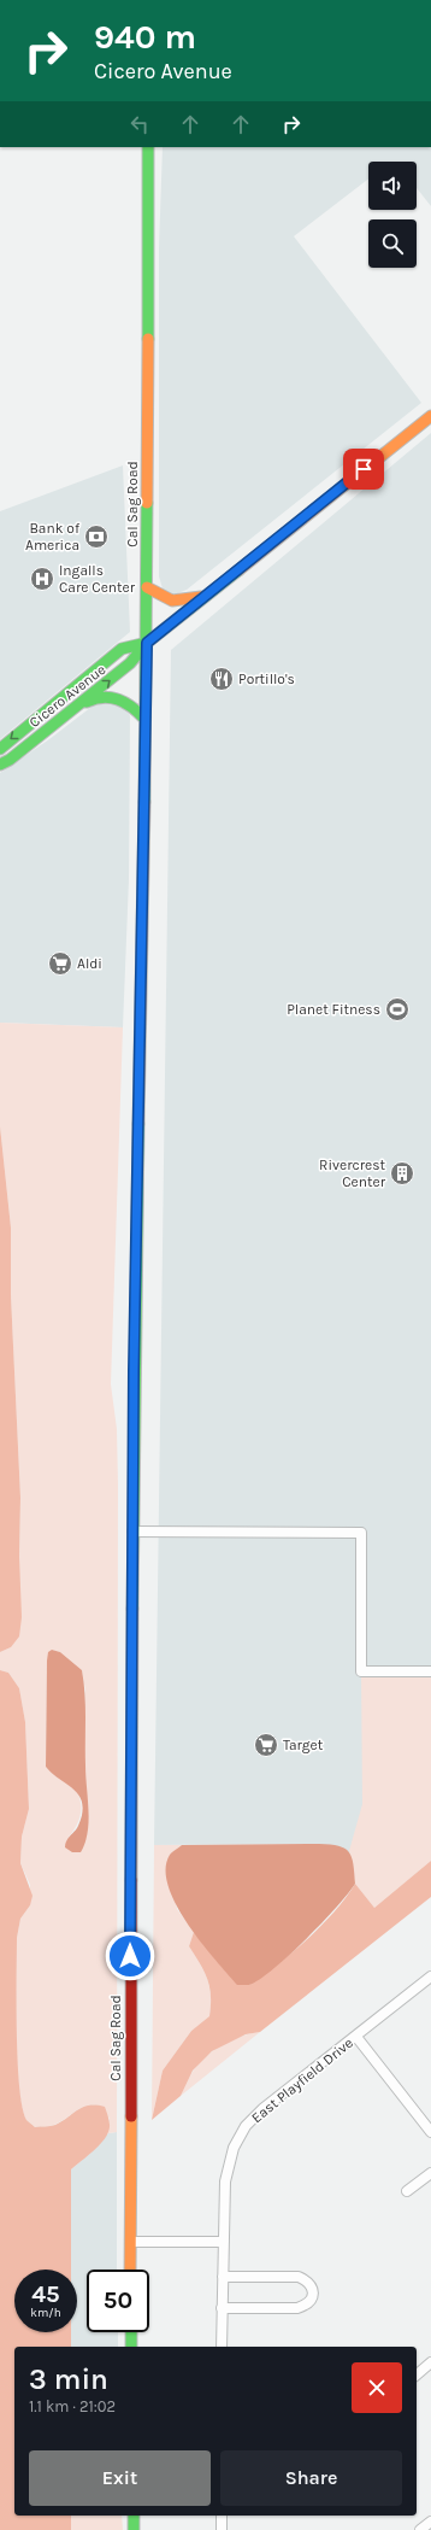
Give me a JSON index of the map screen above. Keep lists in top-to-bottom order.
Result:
{
  "streets": {
    "main road": ["Cal Sag Road", "Cicero Avenue"],
    "street": ["East Playfield Drive"]
  },
  "crossings": [
    ["Cal Sag Road", "Cicero Avenue"]
  ],
  "places": {
    "bank": ["Bank of America"],
    "hospital": ["Ingalls Care Center"],
    "restaurant": ["Portillo's"],
    "supermarket": ["Aldi", "Target"],
    "sports": ["Planet Fitness"],
    "building": ["Rivercrest Center"]
  },
  "page": {
    "turn": ["940 m", "Cicero Avenue"],
    "speed": "45 km/h",
    "limit": "50",
    "heading": ["3 min", "1.1 km · 21:02"],
    "buttons": ["Exit", "Share"]
  }
}
